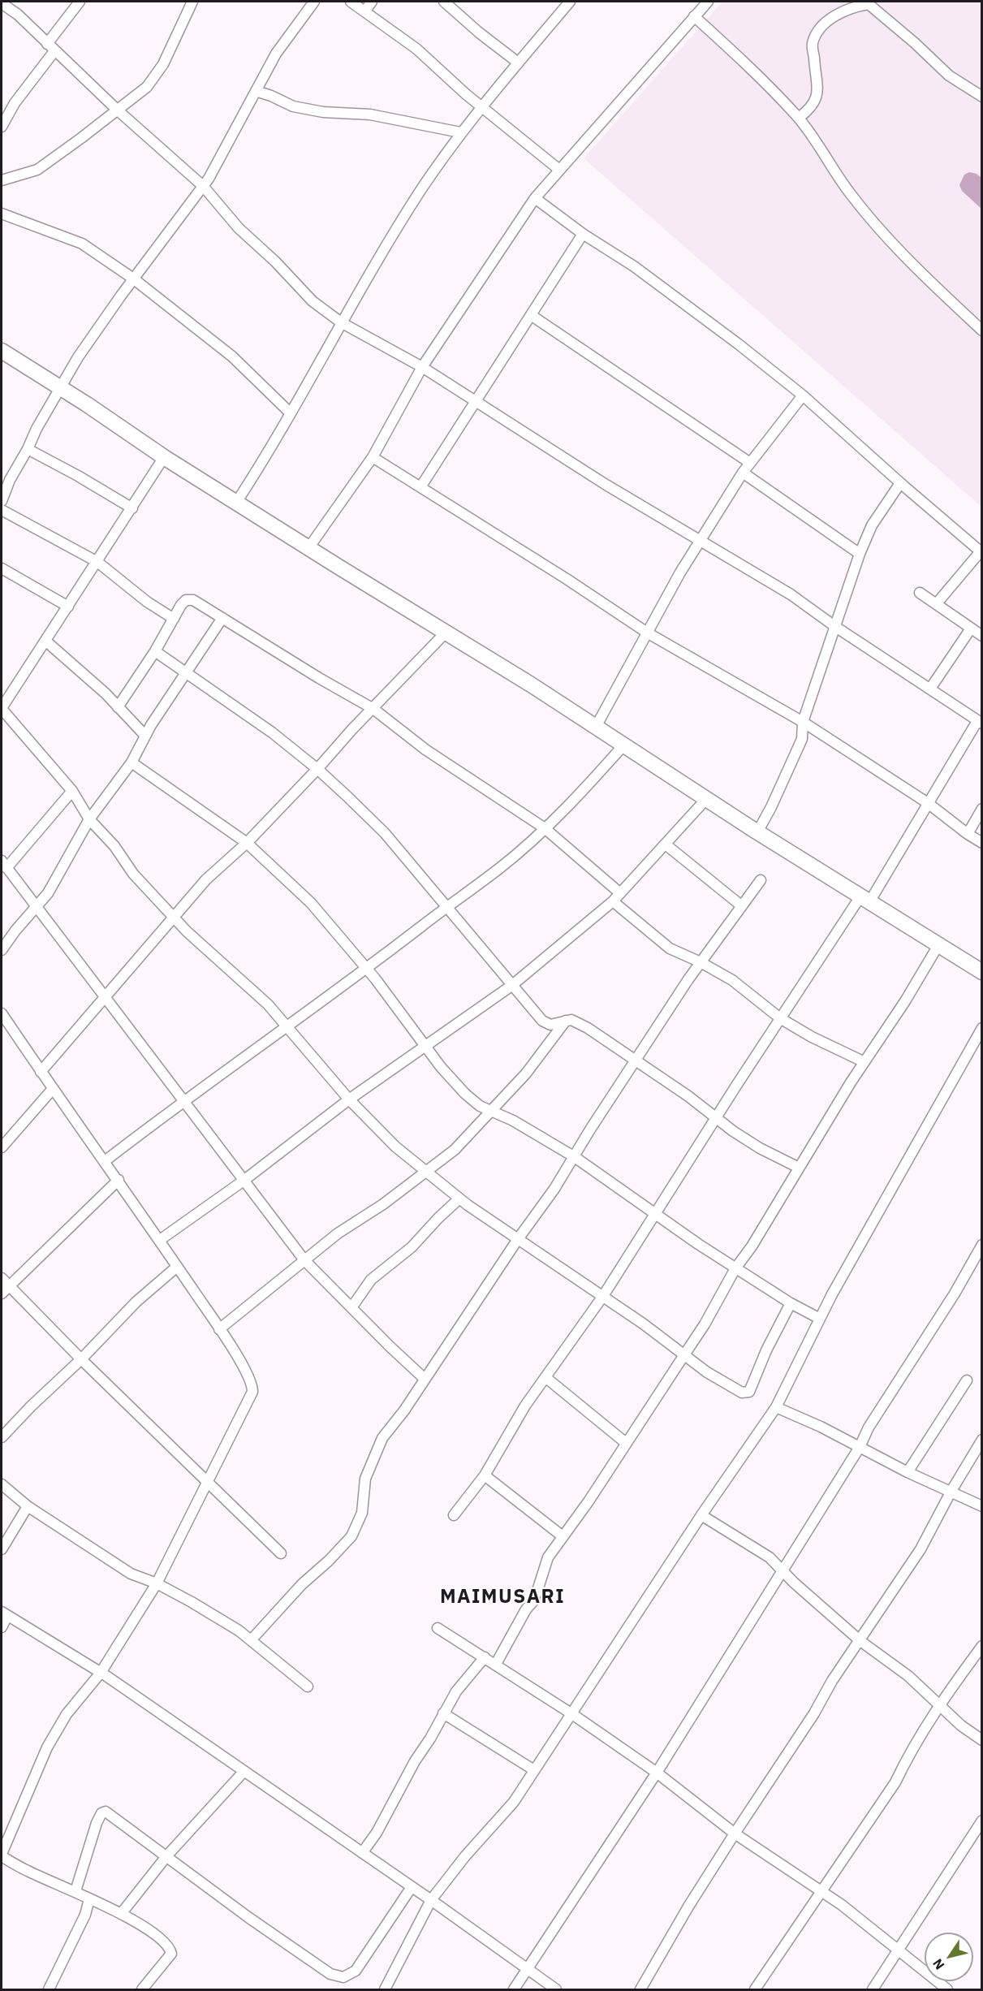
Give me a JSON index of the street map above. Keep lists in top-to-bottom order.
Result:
{
  "districts": ["MAIMUSARI"],
  "north": "bottom left"
}
